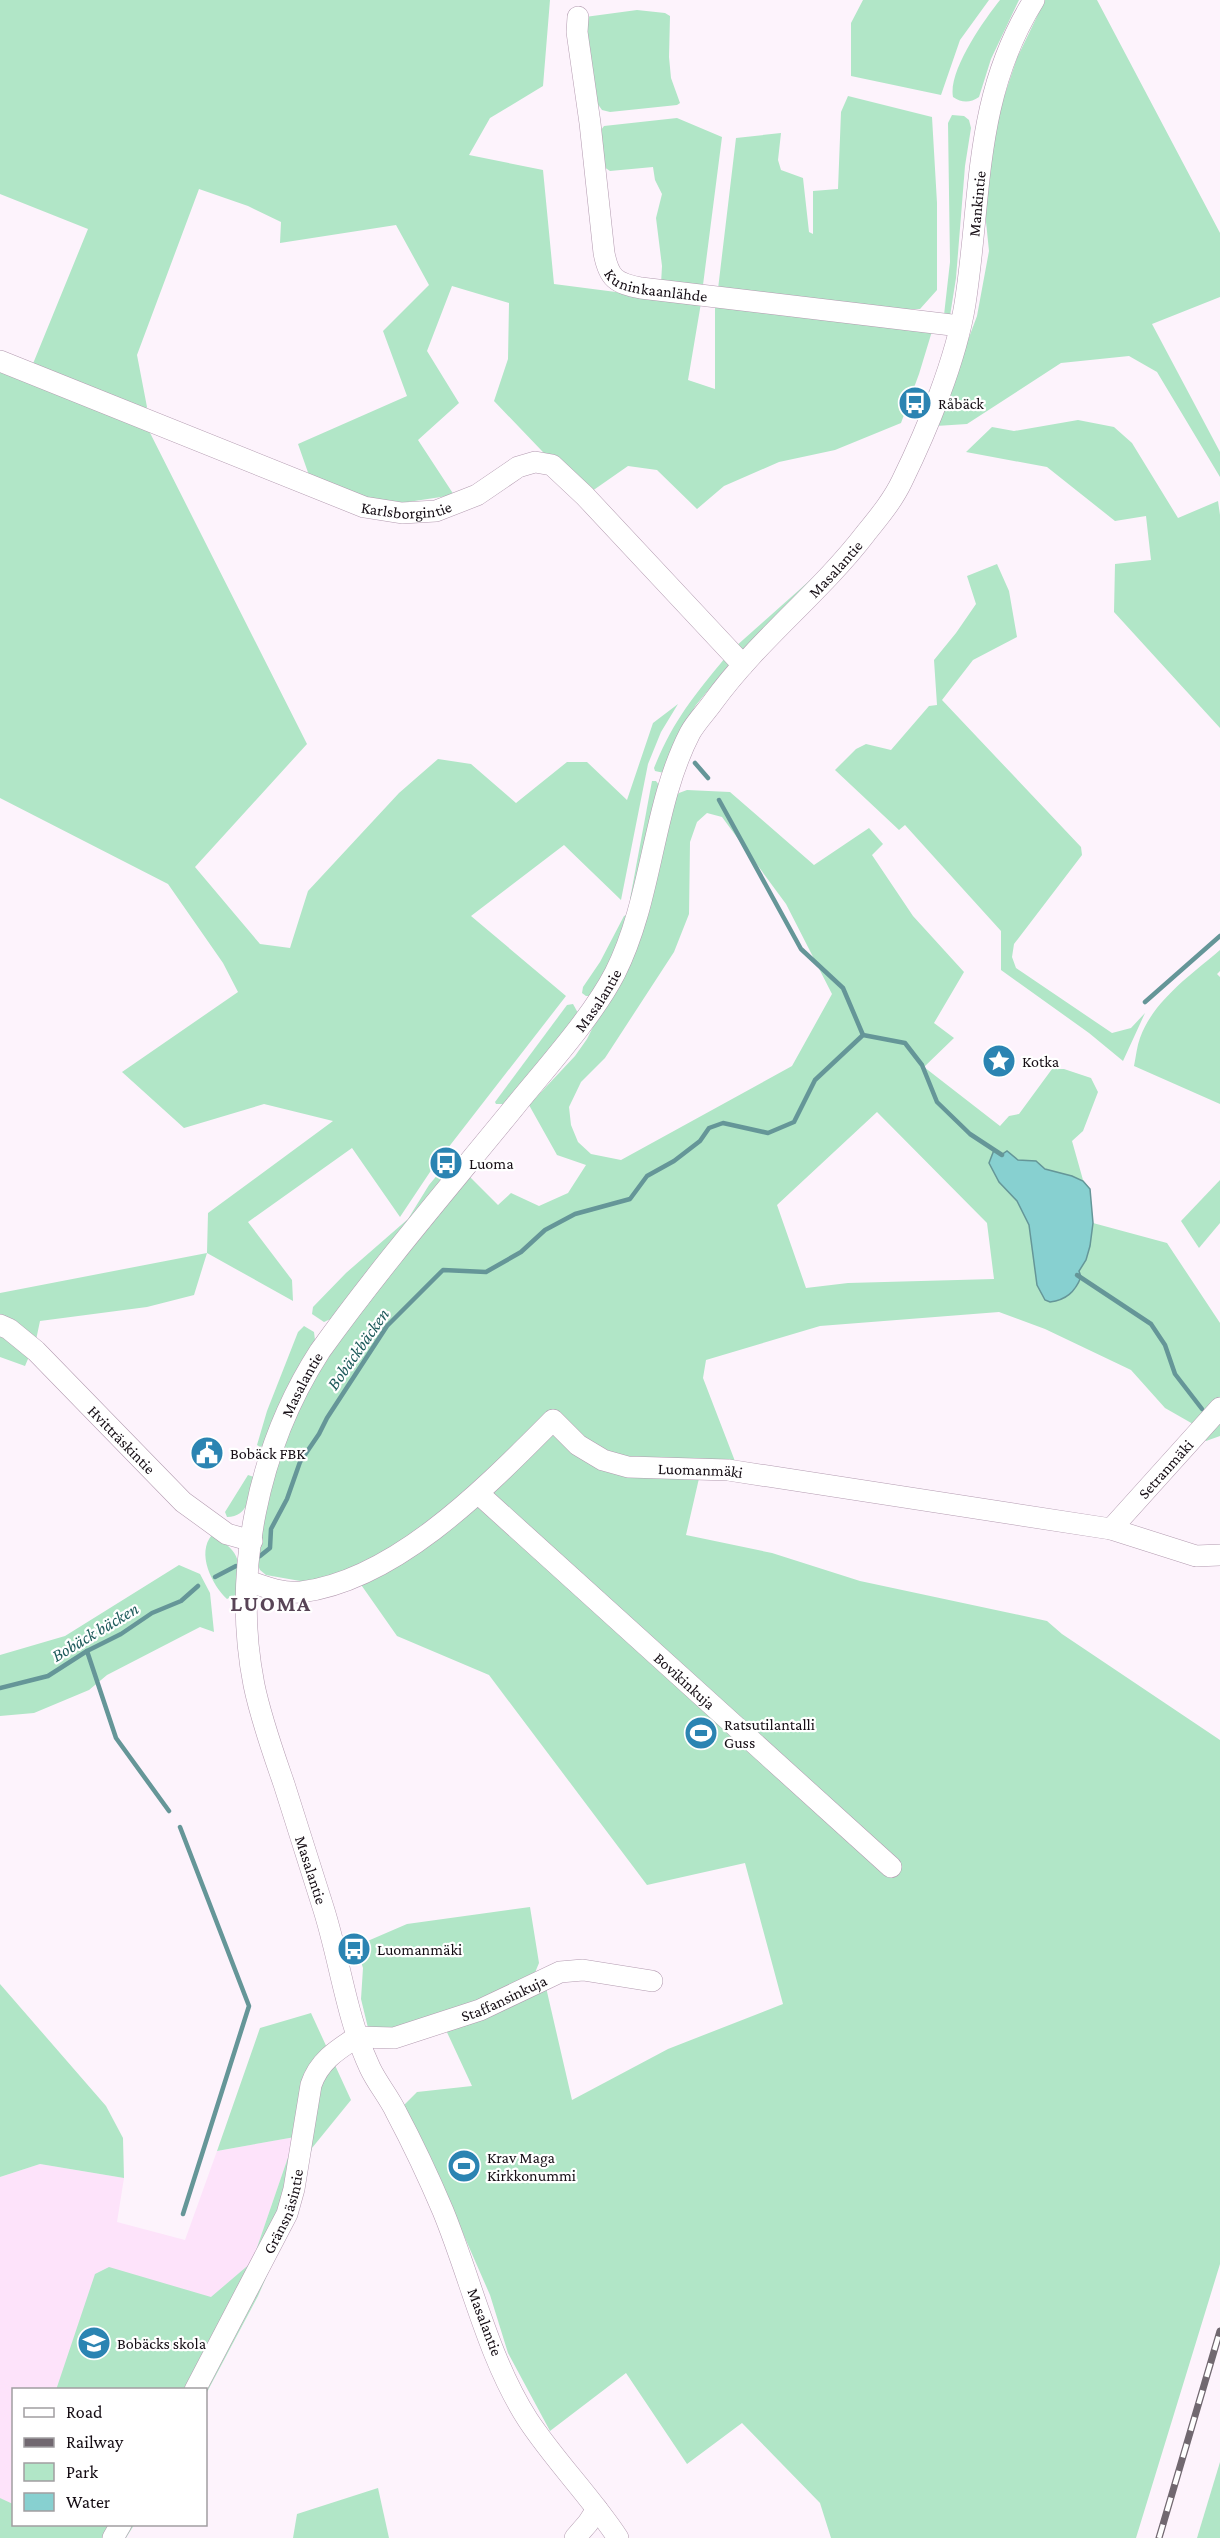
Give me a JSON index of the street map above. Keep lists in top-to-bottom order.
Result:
{
  "streets": {
    "street": [
      "Mankintie",
      "Kuninkaanlähde",
      "Karlsborgintie",
      "Masalantie",
      "Hvitträskintie",
      "Setranmäki",
      "Luomanmäki",
      "Bovikinkuja",
      "Staffansinkuja",
      "Gränsnäsintie"
    ]
  },
  "crossings": [
    ["Mankintie", "Kuninkaanlähde"],
    ["Mankintie", "Masalantie"],
    ["Karlsborgintie", "Masalantie"],
    ["Masalantie", "Hvitträskintie"],
    ["Masalantie", "Luomanmäki"],
    ["Masalantie", "Staffansinkuja"],
    ["Masalantie", "Gränsnäsintie"],
    ["Setranmäki", "Luomanmäki"],
    ["Luomanmäki", "Bovikinkuja"],
    ["Staffansinkuja", "Gränsnäsintie"]
  ],
  "districts": ["LUOMA"],
  "water": ["Bobäckbäcken", "Bobäck bäcken"],
  "places": {
    "bus stop": ["Råbäck", "Luoma", "Luomanmäki"],
    "place": ["Kotka"],
    "public building": ["Bobäck FBK"],
    "sports": ["Ratsutilantalli Guss", "Krav Maga Kirkkonummi"],
    "school or university": ["Bobäcks skola"]
  },
  "legend": [
    "Road",
    "Railway",
    "Park",
    "Water"
  ]
}
